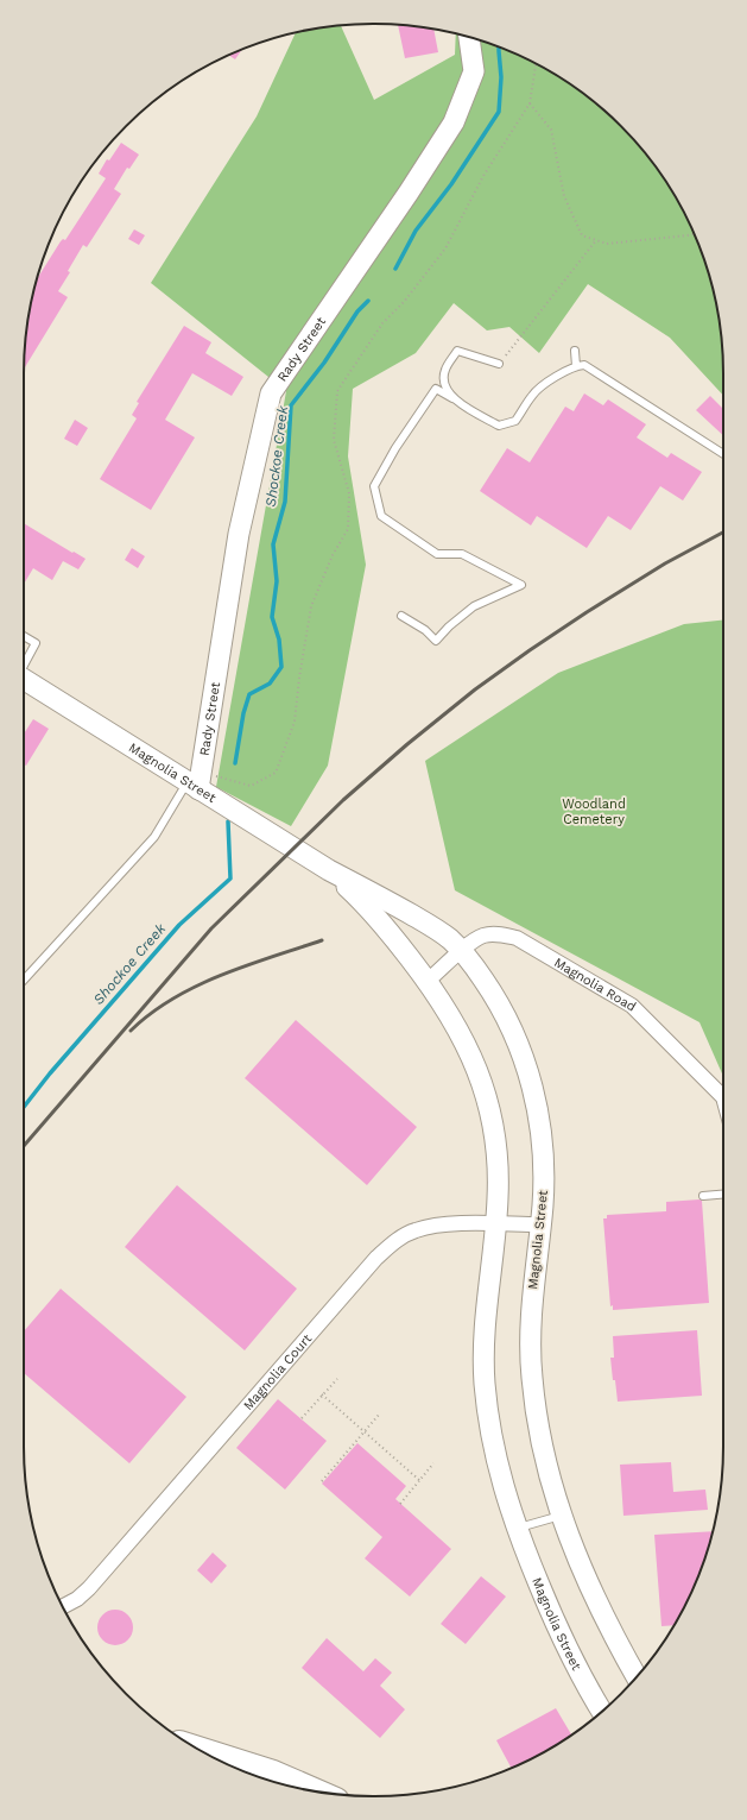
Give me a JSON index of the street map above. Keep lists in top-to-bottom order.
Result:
{
  "streets": {
    "main road": ["Rady Street", "Magnolia Street"],
    "street": ["Magnolia Road", "Magnolia Court"]
  },
  "crossings": [
    ["Rady Street", "Magnolia Street"],
    ["Magnolia Street", "Magnolia Road"],
    ["Magnolia Street", "Magnolia Court"]
  ],
  "water": ["Shockoe Creek"],
  "parks": ["Woodland Cemetery"]
}
